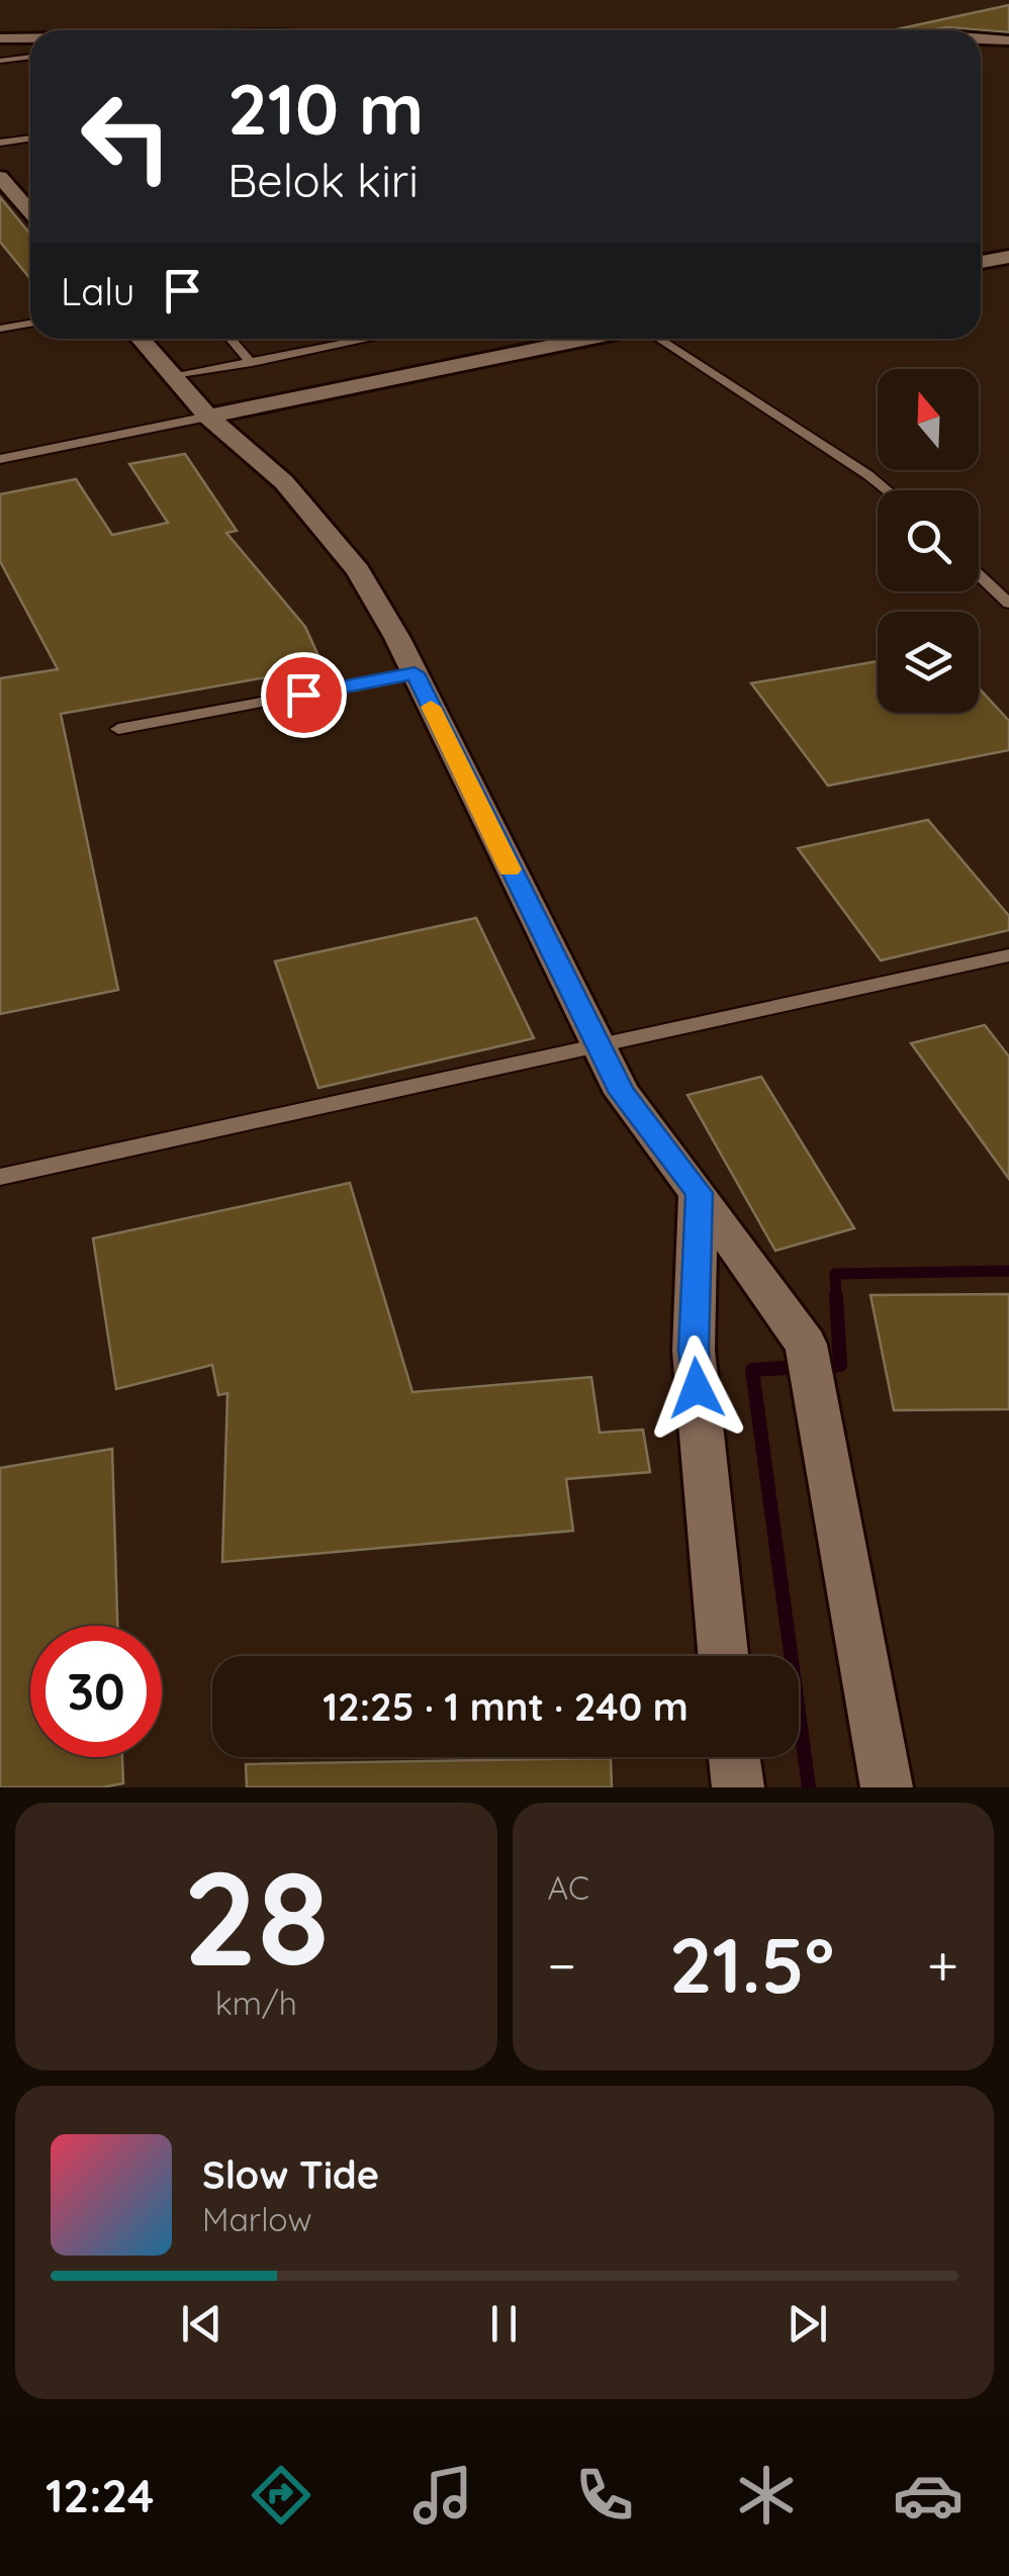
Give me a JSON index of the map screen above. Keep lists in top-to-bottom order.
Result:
{
  "north": "top",
  "page": {
    "turn": ["210 m", "Belok kiri"],
    "then": "Lalu",
    "limit": "30",
    "trip": "12:25 · 1 mnt · 240 m",
    "tile": [
      ["28", "km/h"],
      "AC"
    ],
    "heat": ["−", "21.5°", "+"],
    "song": ["Slow Tide", "Marlow"],
    "tabs": "12:24"
  }
}
